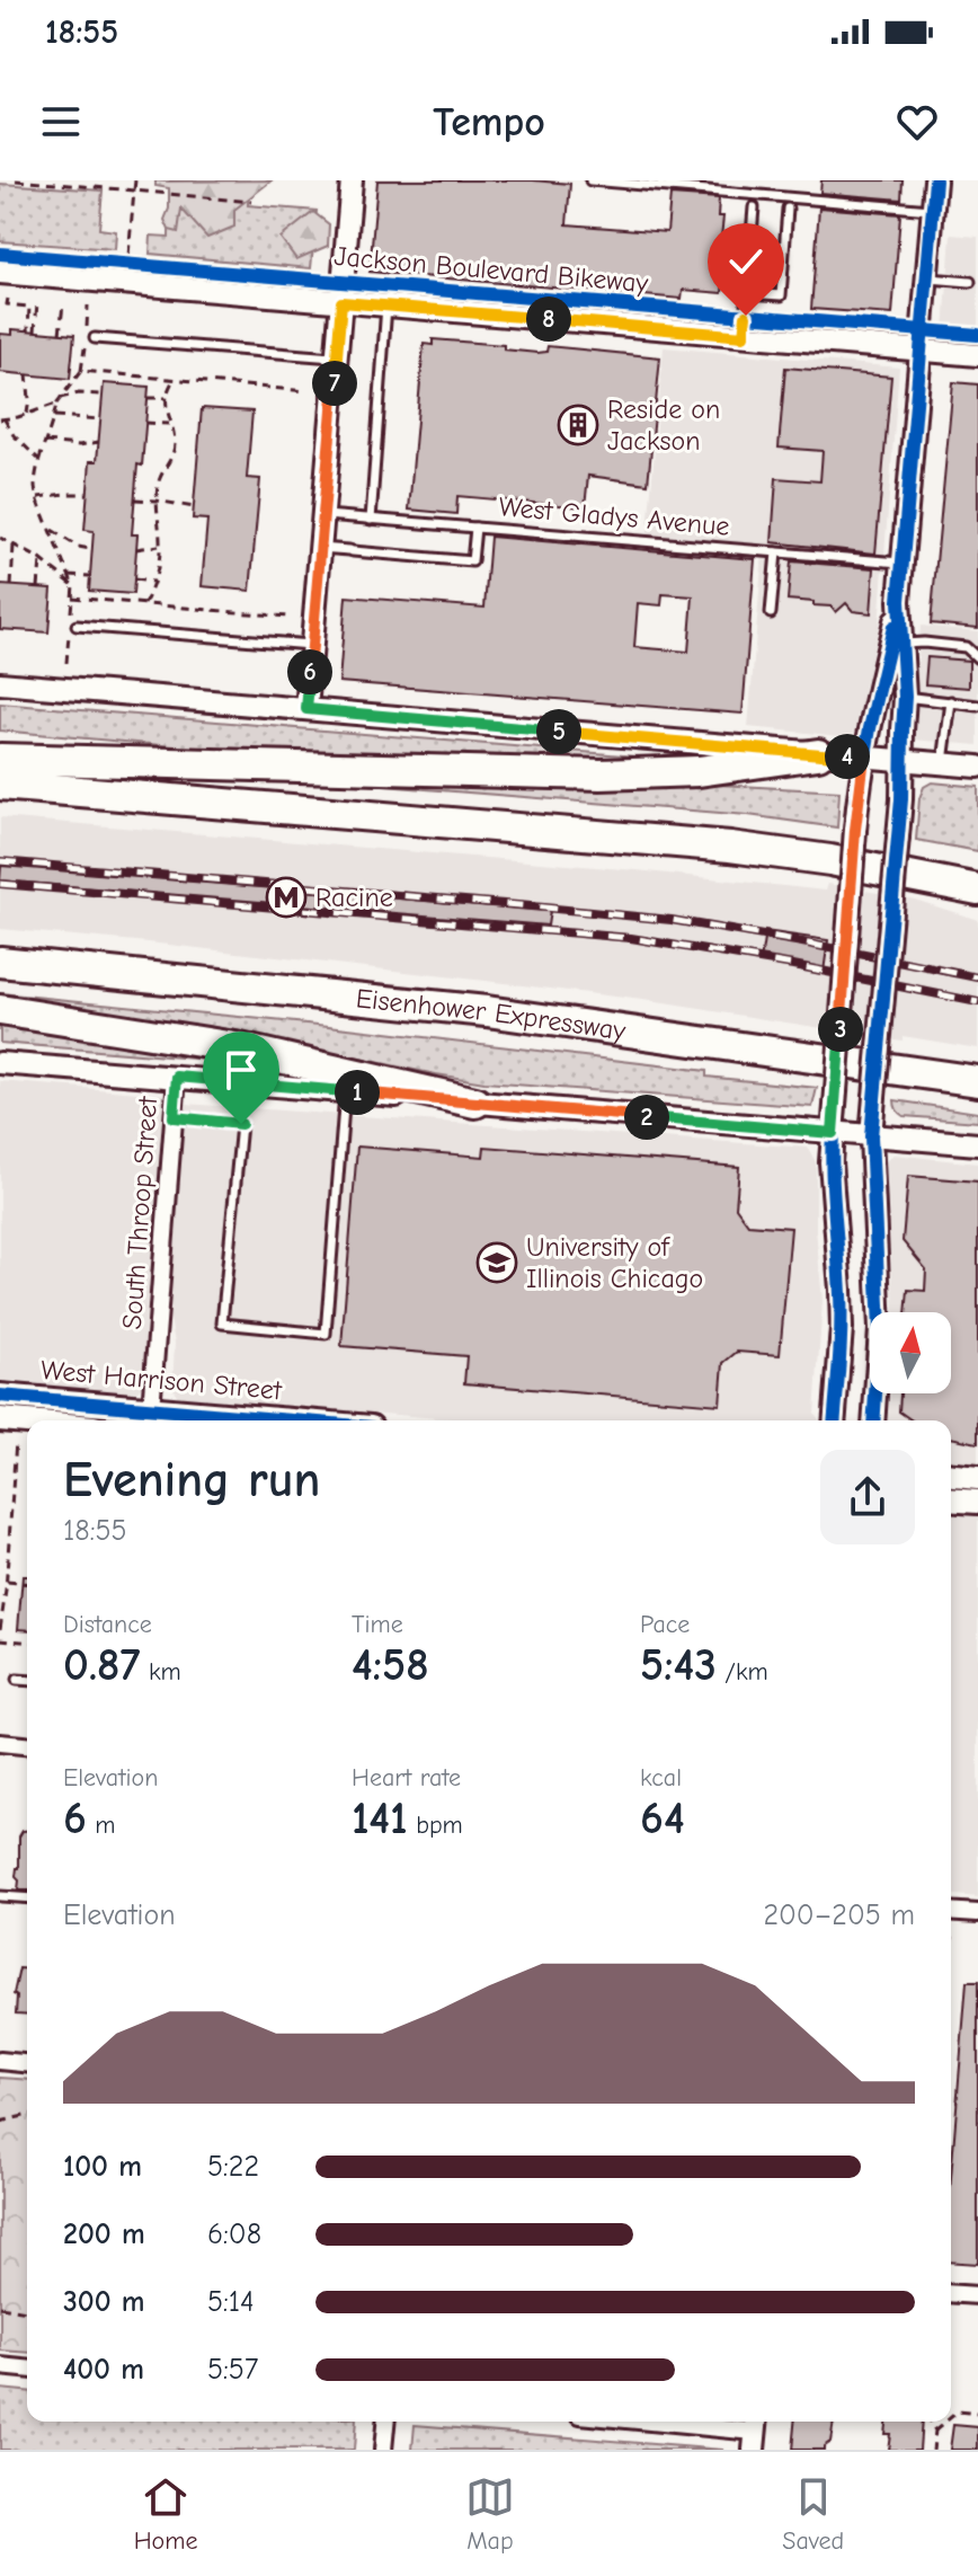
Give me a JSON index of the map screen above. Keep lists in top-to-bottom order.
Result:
{
  "streets": {
    "highway": ["Eisenhower Expressway"],
    "main road": ["West Harrison Street"],
    "street": ["South Throop Street"],
    "lane": ["West Gladys Avenue"],
    "cycle path": ["Jackson Boulevard Bikeway"]
  },
  "crossings": [
    ["South Throop Street", "West Harrison Street"]
  ],
  "places": {
    "building": ["Reside on Jackson"],
    "metro station": ["Racine"],
    "school or university": ["University of Illinois Chicago"]
  },
  "north": "top",
  "page": {
    "status": "18:55",
    "header": "Tempo",
    "pins": [
      "8",
      "7",
      "6",
      "5",
      "4",
      "3",
      "1",
      "2"
    ],
    "heading": ["Evening run", "18:55"],
    "stats": [
      ["Distance", "0.87 km"],
      ["Time", "4:58"],
      ["Pace", "5:43 /km"],
      ["Elevation", "6 m"],
      ["Heart rate", "141 bpm"],
      ["kcal", "64"]
    ],
    "chart": ["Elevation", "200–205 m"],
    "list": [
      {
        "name": "100 m",
        "note": "5:22"
      },
      {
        "name": "200 m",
        "note": "6:08"
      },
      {
        "name": "300 m",
        "note": "5:14"
      },
      {
        "name": "400 m",
        "note": "5:57"
      }
    ],
    "tabs": ["Home", "Map", "Saved"]
  }
}
